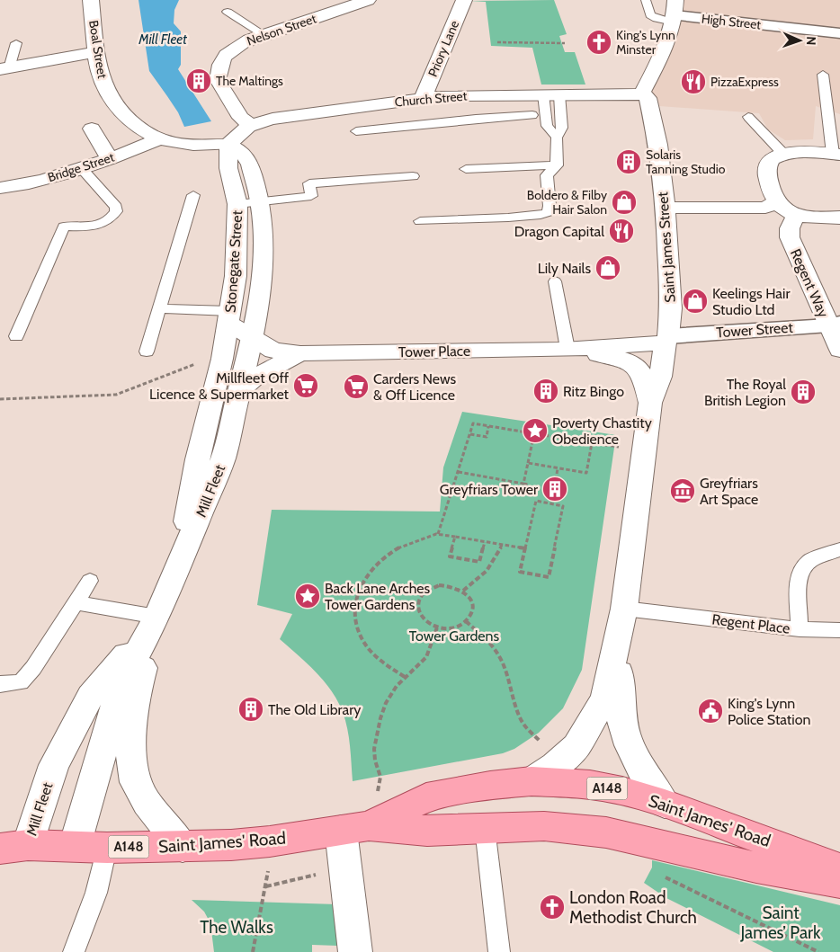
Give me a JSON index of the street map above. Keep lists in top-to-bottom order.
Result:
{
  "streets": {
    "main road": ["A148", "Saint James' Road"],
    "street": [
      "High Street",
      "Nelson Street",
      "Priory Lane",
      "Boal Street",
      "Church Street",
      "Bridge Street",
      "Saint James Street",
      "Stonegate Street",
      "Regent Way",
      "Tower Street",
      "Tower Place",
      "Mill Fleet"
    ],
    "lane": ["Regent Place"]
  },
  "crossings": [
    ["Nelson Street", "Church Street"],
    ["Priory Lane", "Church Street"],
    ["Boal Street", "Church Street"],
    ["Boal Street", "Bridge Street"],
    ["Boal Street", "Stonegate Street"],
    ["Church Street", "Saint James Street"],
    ["Church Street", "Stonegate Street"],
    ["Saint James Street", "Tower Street"],
    ["Saint James Street", "Tower Place"],
    ["Saint James Street", "Regent Place"],
    ["Saint James Street", "Saint James' Road"],
    ["Stonegate Street", "Tower Place"],
    ["Stonegate Street", "Mill Fleet"],
    ["Regent Way", "Tower Street"],
    ["Tower Street", "Tower Place"],
    ["Tower Place", "Mill Fleet"],
    ["Mill Fleet", "A148"],
    ["Mill Fleet", "Saint James' Road"],
    ["A148", "Saint James' Road"]
  ],
  "water": ["Mill Fleet"],
  "parks": ["Tower Gardens", "Saint James’ Park", "The Walks"],
  "places": {
    "church": ["King's Lynn Minster", "London Road Methodist Church"],
    "building": [
      "The Maltings",
      "Solaris Tanning Studio",
      "Ritz Bingo",
      "The Royal British Legion",
      "Greyfriars Tower",
      "The Old Library"
    ],
    "restaurant": ["PizzaExpress", "Dragon Capital"],
    "shop": ["Boldero & Filby Hair Salon", "Lily Nails", "Keelings Hair Studio Ltd"],
    "supermarket": ["Millfleet Off Licence & Supermarket", "Carders News & Off Licence"],
    "place": ["Poverty Chastity Obedience", "Back Lane Arches Tower Gardens"],
    "museum": ["Greyfriars Art Space"],
    "public building": ["King's Lynn Police Station"]
  },
  "north": "right"
}
